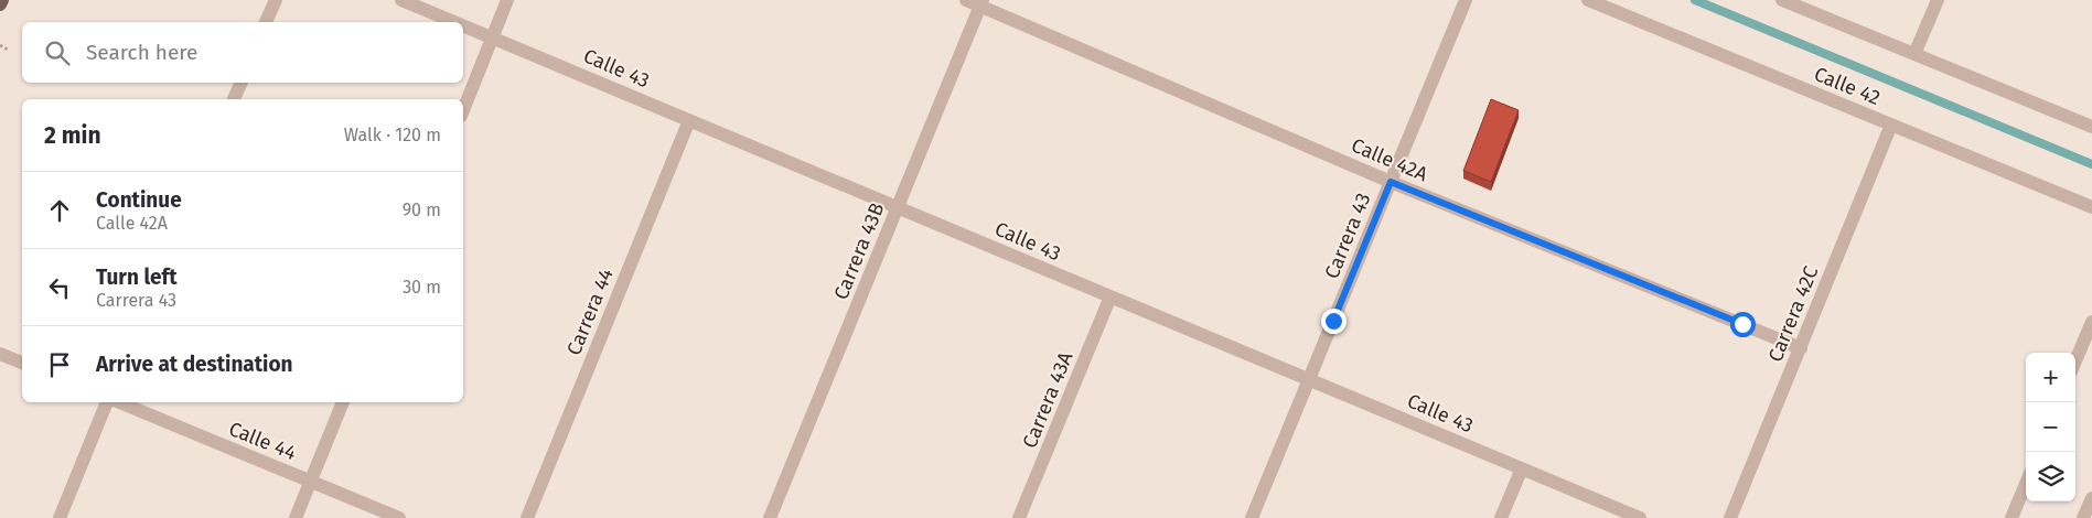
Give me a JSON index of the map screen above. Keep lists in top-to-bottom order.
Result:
{
  "streets": {
    "street": [
      "Calle 43",
      "Calle 42",
      "Calle 42A",
      "Carrera 43",
      "Carrera 43B",
      "Carrera 44",
      "Carrera 42C",
      "Carrera 43A",
      "Calle 44"
    ]
  },
  "crossings": [
    ["Calle 43", "Carrera 43"],
    ["Calle 43", "Carrera 43B"],
    ["Calle 43", "Carrera 44"],
    ["Calle 43", "Carrera 43A"],
    ["Calle 42", "Carrera 42C"],
    ["Calle 42A", "Carrera 43"],
    ["Calle 42A", "Carrera 43B"],
    ["Calle 42A", "Carrera 42C"]
  ],
  "page": {
    "search": "Search here",
    "heading": ["2 min", "Walk · 120 m"],
    "list": [
      ["Continue", "Calle 42A", "90 m"],
      ["Turn left", "Carrera 43", "30 m"],
      "Arrive at destination"
    ],
    "map_buttons": ["+", "−"]
  }
}
